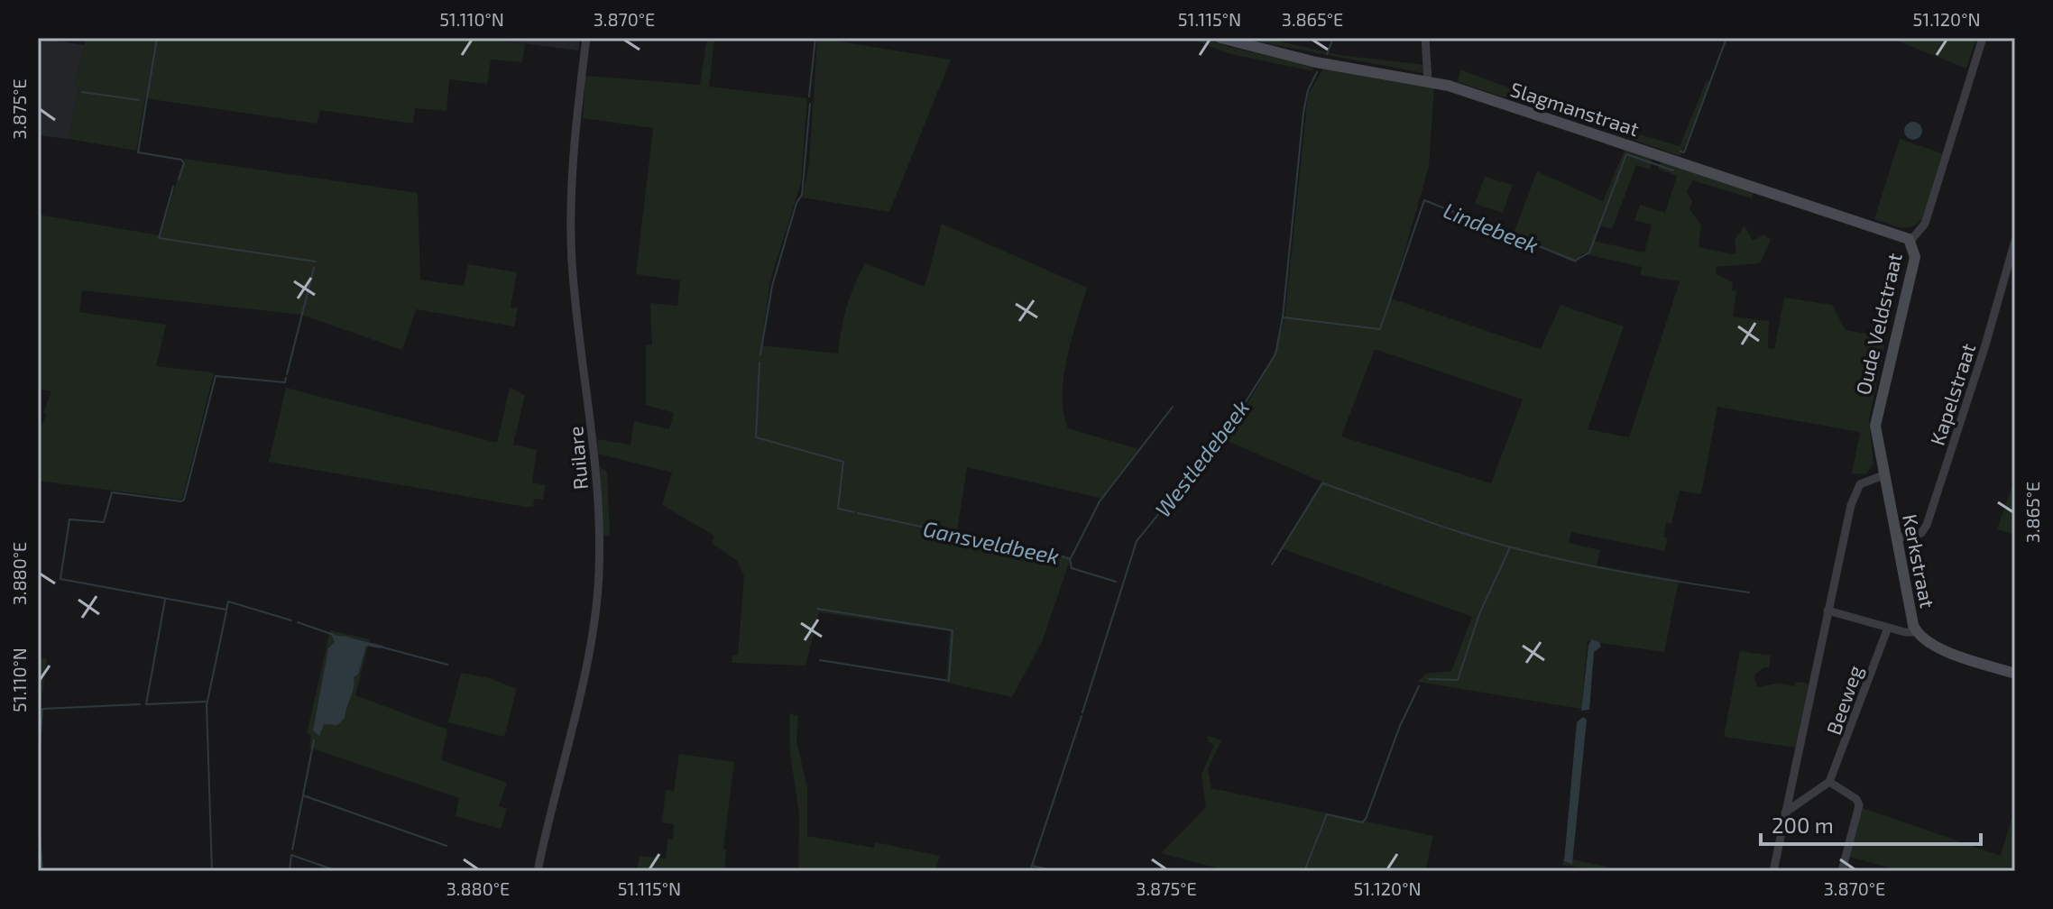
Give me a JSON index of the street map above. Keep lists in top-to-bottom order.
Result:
{
  "streets": {
    "main road": ["Slagmanstraat", "Oude Veldstraat", "Kerkstraat"],
    "street": ["Kapelstraat", "Ruilare", "Beeweg"]
  },
  "crossings": [
    ["Slagmanstraat", "Oude Veldstraat"],
    ["Oude Veldstraat", "Kerkstraat"],
    ["Kapelstraat", "Kerkstraat"]
  ],
  "water": ["Lindebeek", "Westledebeek", "Gansveldbeek"],
  "scale_bar": "200 m",
  "coordinates": [
    "51.110°N",
    "3.870°E",
    "51.115°N",
    "3.865°E",
    "51.120°N",
    "3.875°E",
    "3.880°E"
  ]
}
